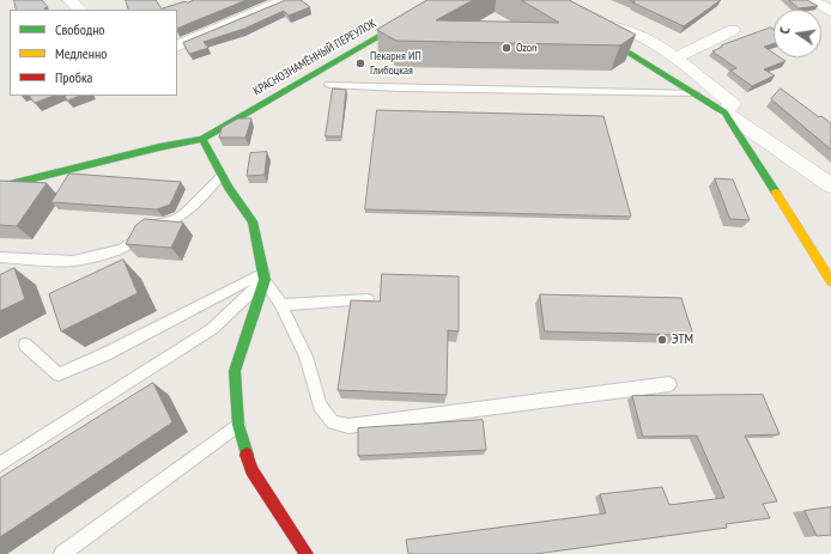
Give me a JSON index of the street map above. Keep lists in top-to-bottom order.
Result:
{
  "streets": {
    "street": ["КРАСНОЗНАМЁННЫЙ ПЕРЕУЛОК"]
  },
  "places": ["Ozon", "Пекарня ИП Глибоцкая", "ЭТМ"],
  "legend": ["Свободно", "Медленно", "Пробка"],
  "north": "left"
}
